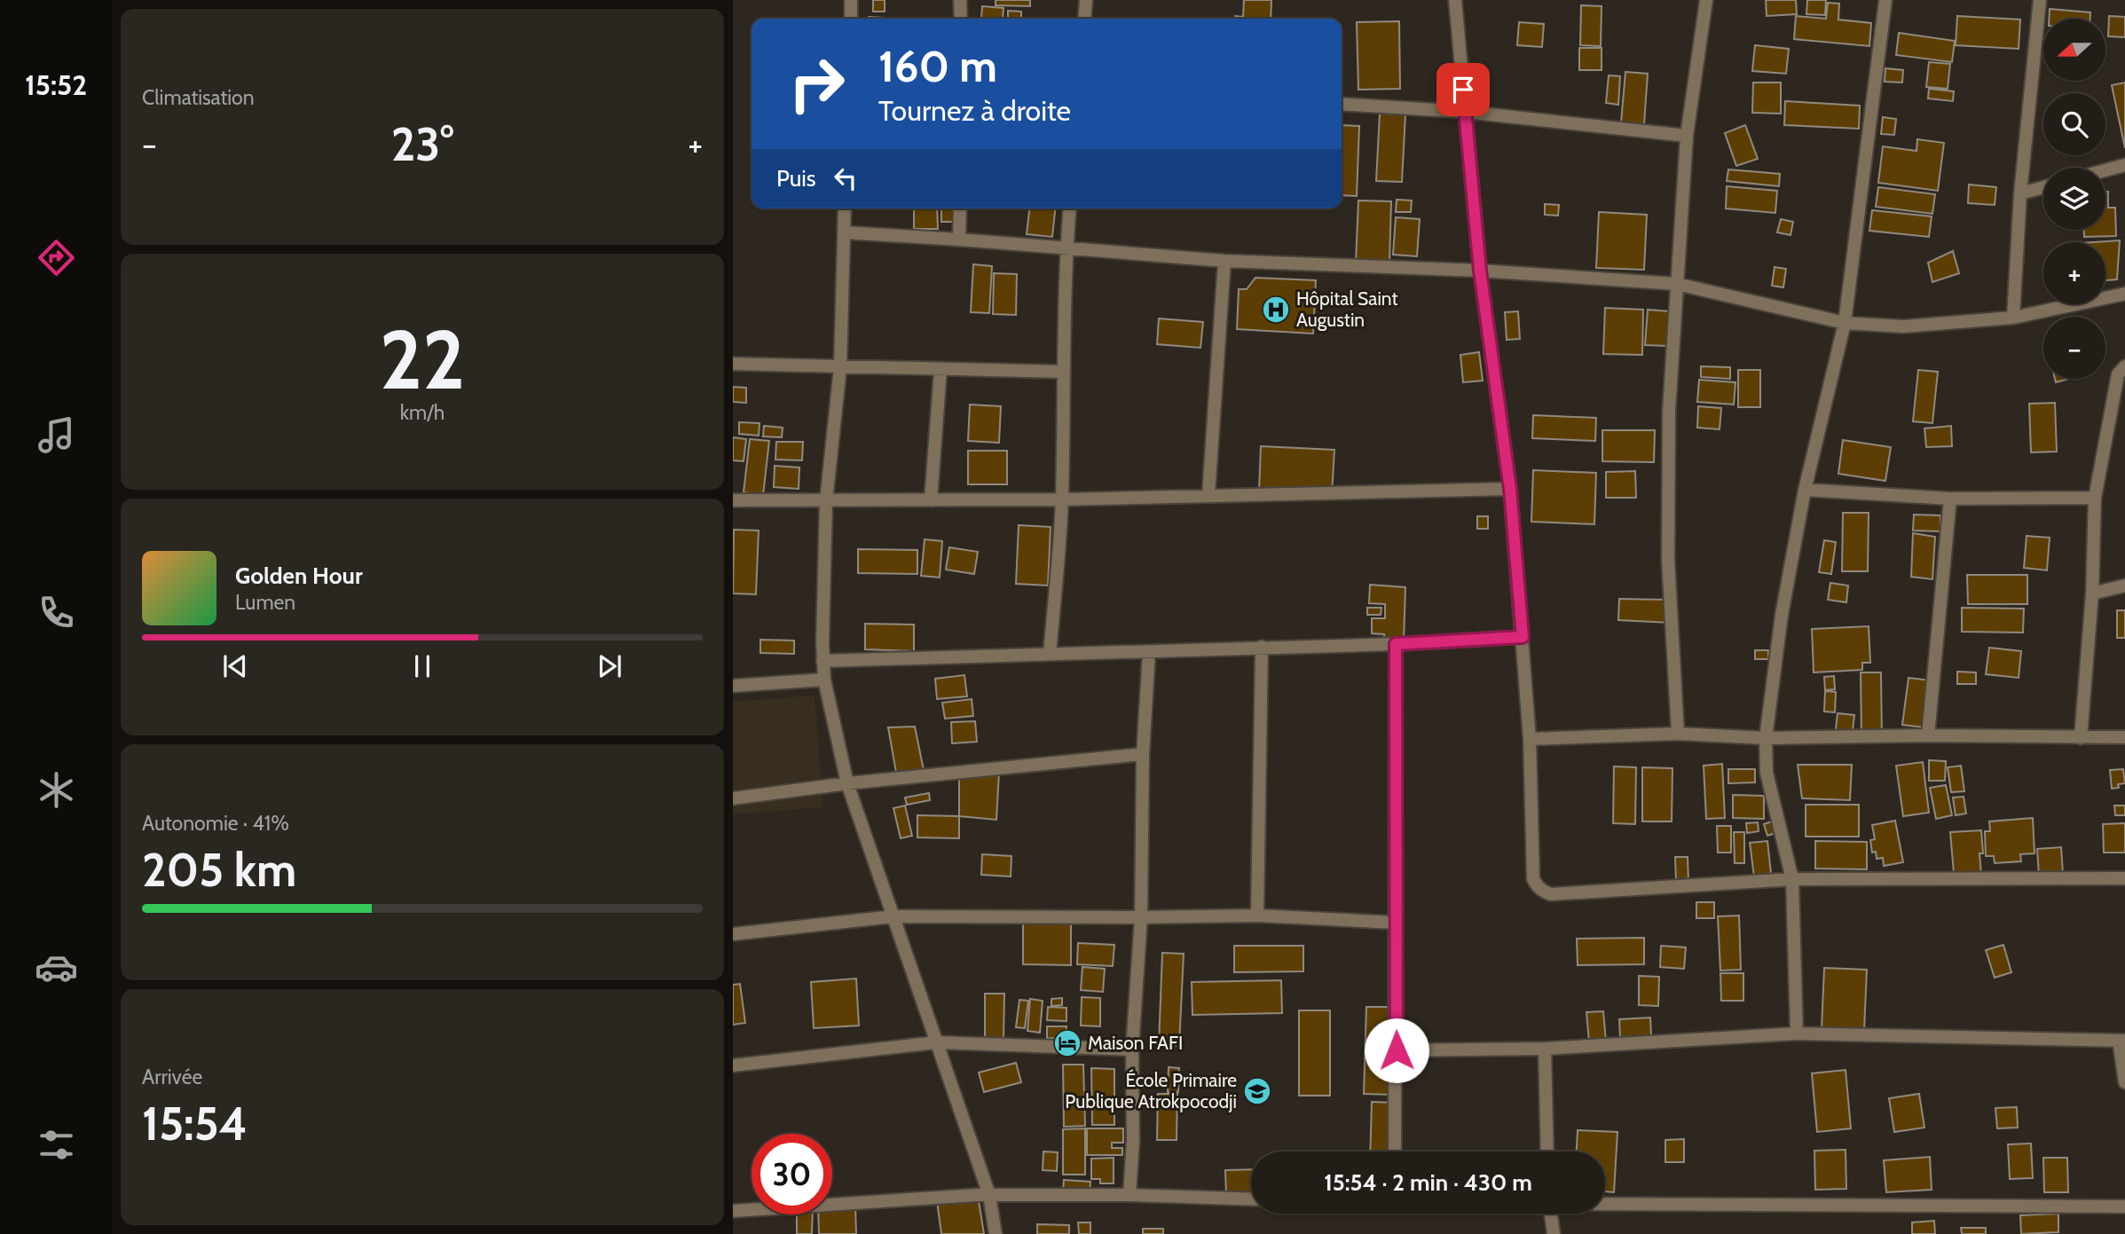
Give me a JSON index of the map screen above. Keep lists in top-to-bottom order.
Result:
{
  "places": {
    "hospital": ["Hôpital Saint Augustin"],
    "hotel": ["Maison FAFI"],
    "school or university": ["École Primaire Publique Atrokpocodji"]
  },
  "north": "left",
  "page": {
    "tabs": "15:52",
    "tile": [
      "Climatisation",
      ["22", "km/h"],
      ["Autonomie · 41%", "205 km"],
      ["Arrivée", "15:54"]
    ],
    "map_buttons": ["+", "−"],
    "turn": ["160 m", "Tournez à droite"],
    "heat": ["−", "23°", "+"],
    "then": "Puis",
    "song": ["Golden Hour", "Lumen"],
    "limit": "30",
    "trip": "15:54 · 2 min · 430 m"
  }
}
